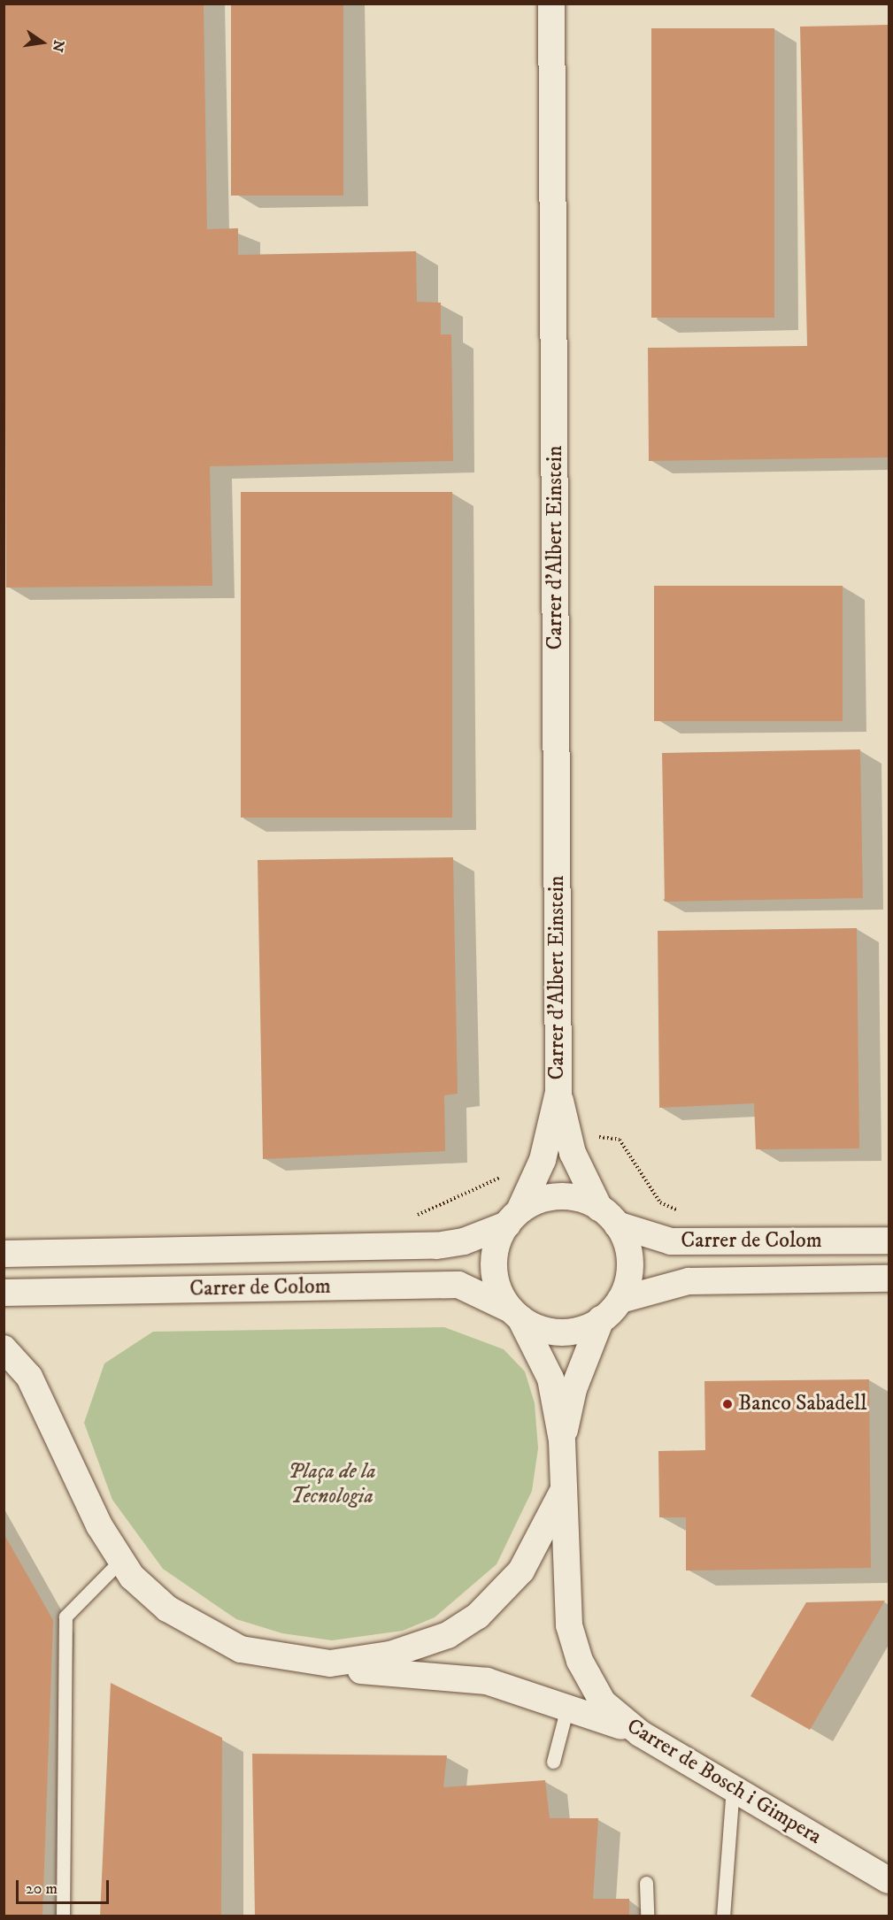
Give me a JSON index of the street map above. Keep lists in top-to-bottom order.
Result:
{
  "streets": {
    "street": ["Carrer d'Albert Einstein", "Carrer de Colom", "Carrer de Bosch i Gimpera"]
  },
  "crossings": [
    ["Carrer d'Albert Einstein", "Carrer de Colom"],
    ["Carrer d'Albert Einstein", "Carrer de Bosch i Gimpera"],
    ["Carrer de Colom", "Carrer de Bosch i Gimpera"]
  ],
  "parks": ["Plaça de la Tecnologia"],
  "places": ["Banco Sabadell"],
  "scale_bar": "20 m",
  "north": "right"
}
